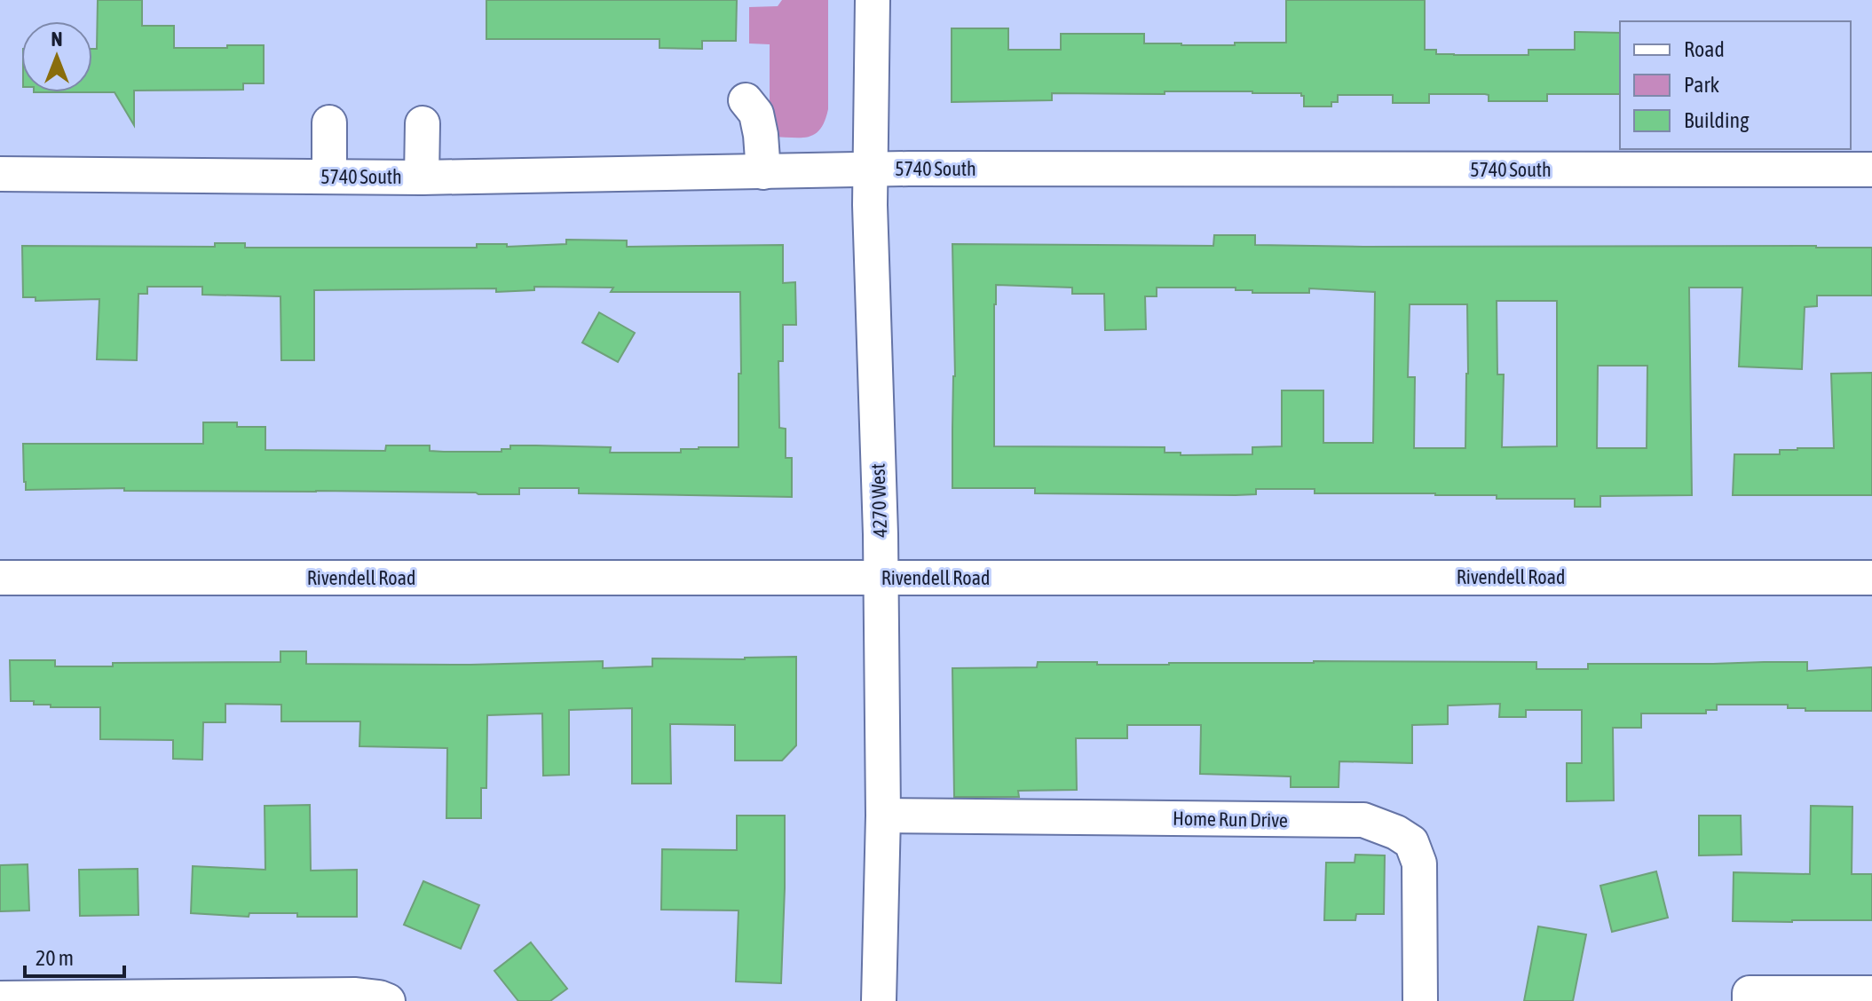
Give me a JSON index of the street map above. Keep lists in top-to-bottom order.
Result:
{
  "streets": {
    "street": [
      "5740 South",
      "4270 West",
      "Rivendell Road",
      "Home Run Drive"
    ]
  },
  "crossings": [
    ["5740 South", "4270 West"],
    ["4270 West", "Rivendell Road"],
    ["4270 West", "Home Run Drive"]
  ],
  "legend": ["Road", "Park", "Building"],
  "scale_bar": "20 m",
  "north": "top"
}
